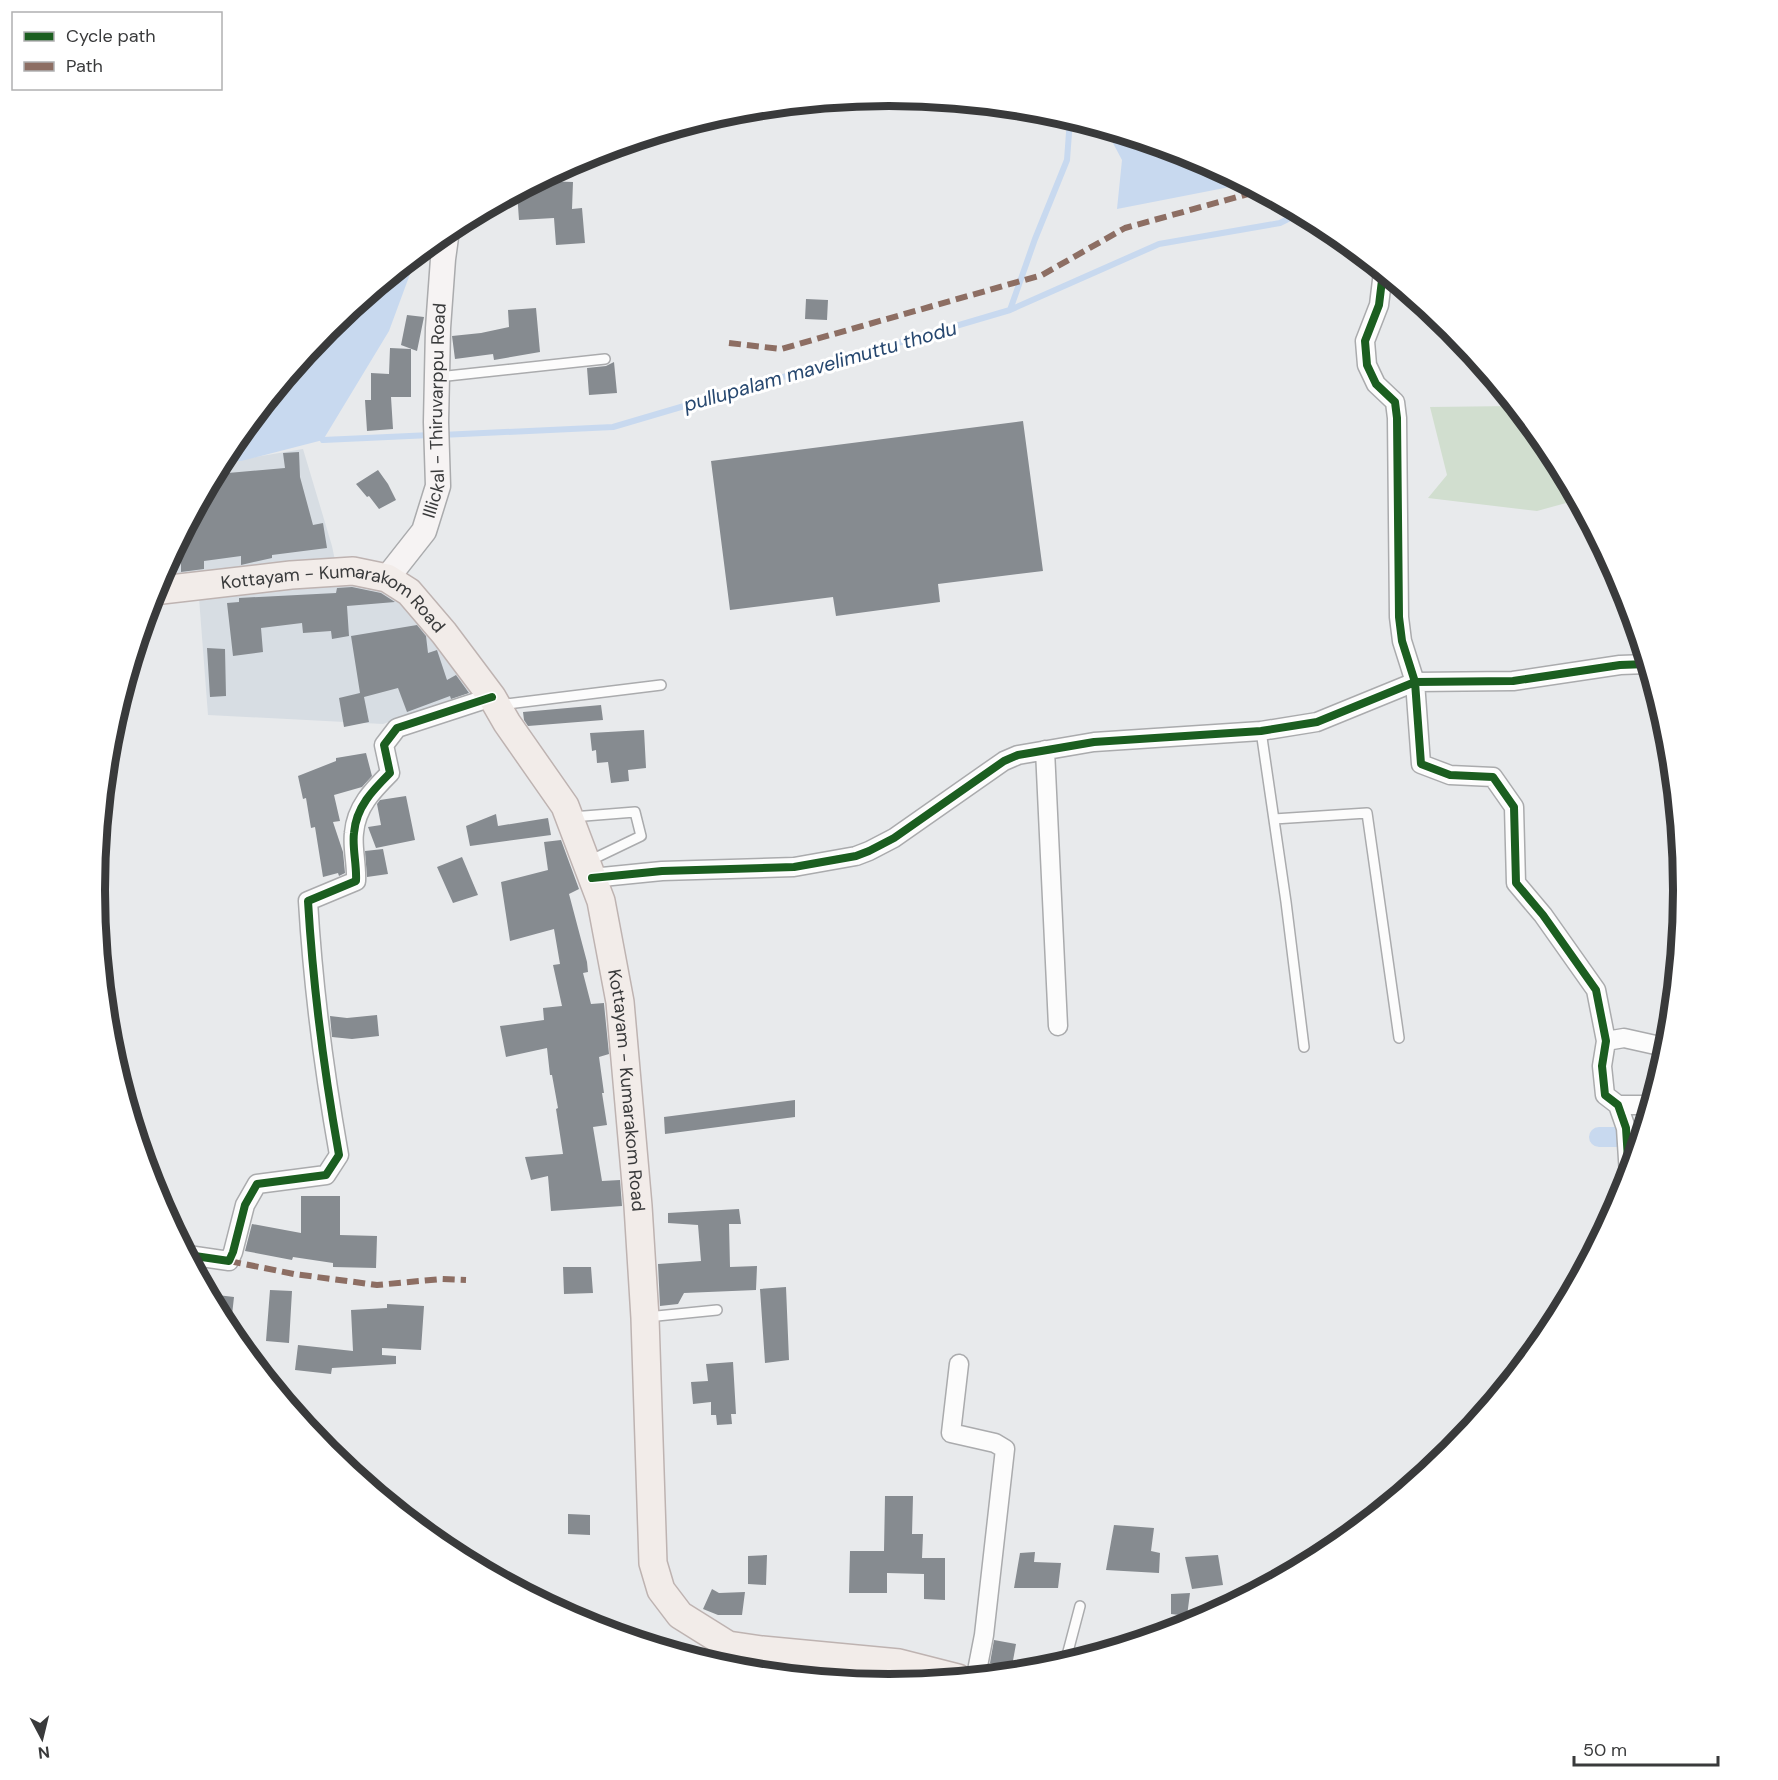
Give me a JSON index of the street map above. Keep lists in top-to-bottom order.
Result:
{
  "streets": {
    "main road": ["Illickal - Thiruvarppu Road", "Kottayam - Kumarakom Road"]
  },
  "crossings": [
    ["Illickal - Thiruvarppu Road", "Kottayam - Kumarakom Road"]
  ],
  "water": ["pullupalam mavelimuttu thodu"],
  "legend": ["Cycle path", "Path"],
  "scale_bar": "50 m",
  "north": "bottom"
}
